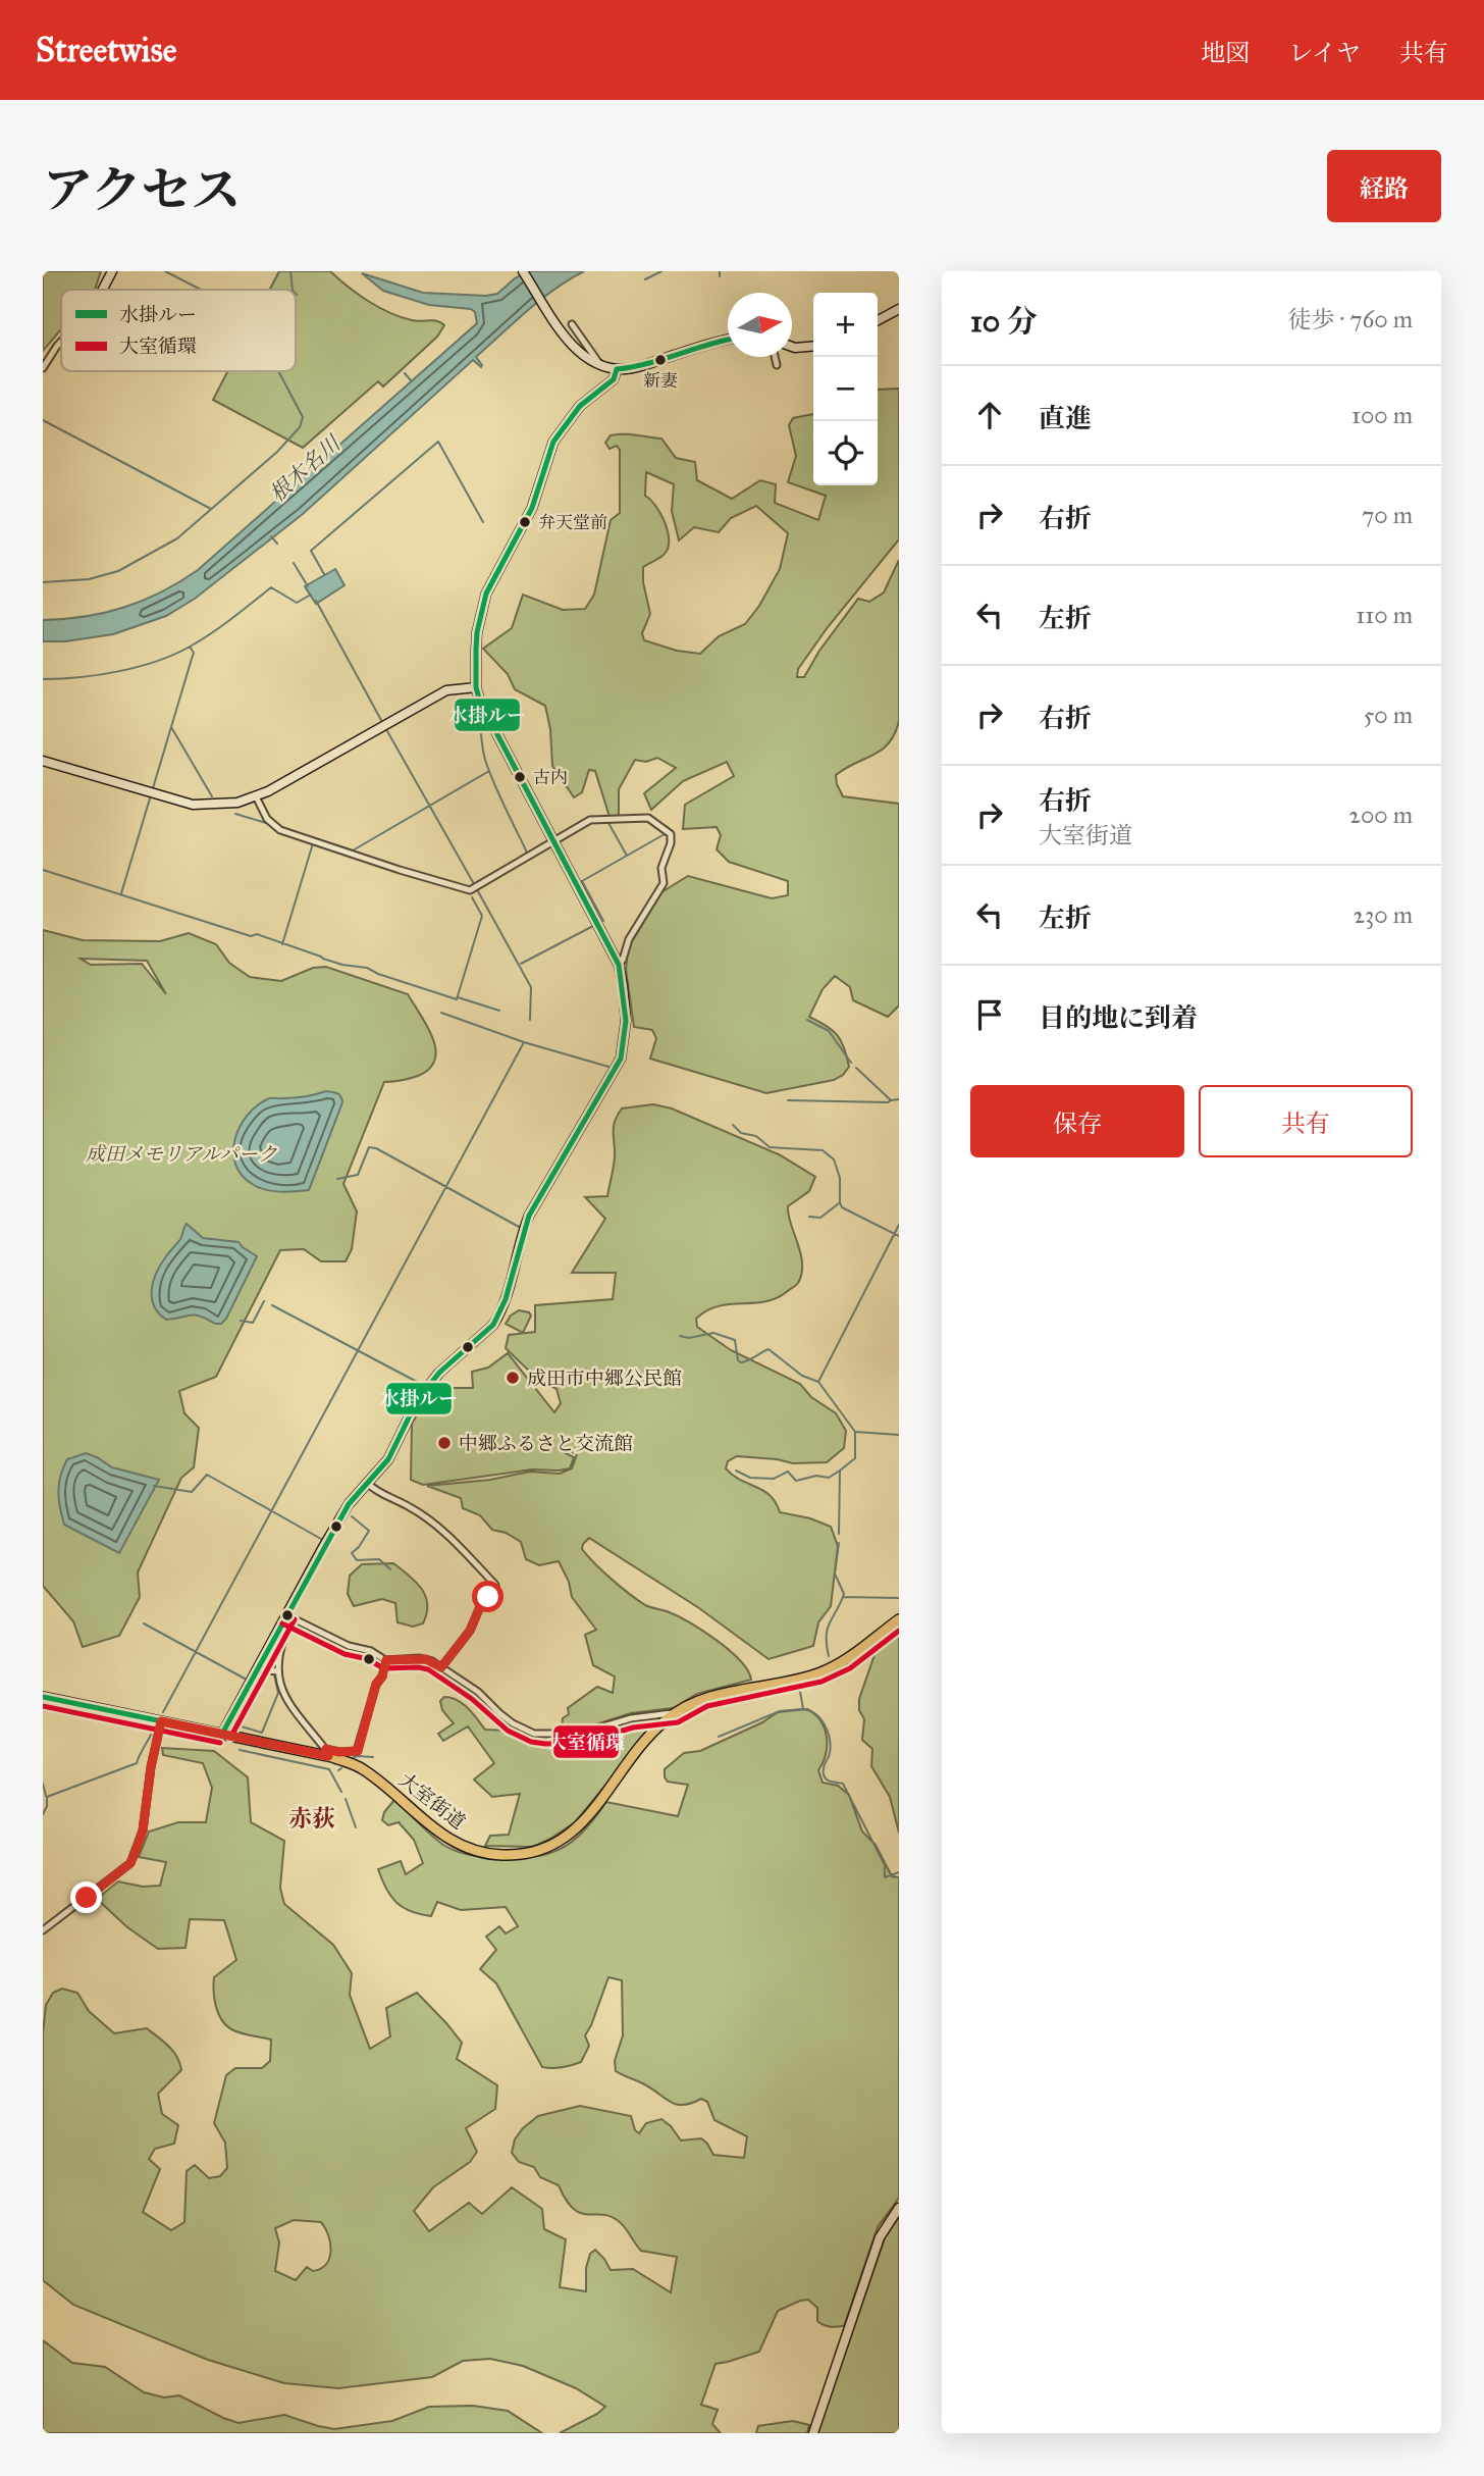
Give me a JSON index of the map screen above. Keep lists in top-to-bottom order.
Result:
{
  "streets": {
    "main road": ["大室街道"]
  },
  "districts": ["赤荻"],
  "water": ["根木名川"],
  "parks": ["成田メモリアルパーク"],
  "places": [
    "新妻",
    "弁天堂前",
    "古内",
    "成田市中郷公民館",
    "中郷ふるさと交流館"
  ],
  "lines": ["transit line 水掛ルー", "transit line 大室循環"],
  "legend": ["水掛ルー", "大室循環"],
  "north": "right",
  "page": {
    "header": "Streetwise",
    "nav": ["地図", "レイヤ", "共有"],
    "title": "アクセス",
    "buttons": [
      "経路",
      ["保存", "共有"]
    ],
    "heading": ["10 分", "徒歩 · 760 m"],
    "map_buttons": ["+", "−"],
    "list": [
      ["直進", "100 m"],
      ["右折", "70 m"],
      ["左折", "110 m"],
      ["右折", "50 m"],
      ["右折", "大室街道", "200 m"],
      ["左折", "230 m"],
      "目的地に到着"
    ]
  }
}
